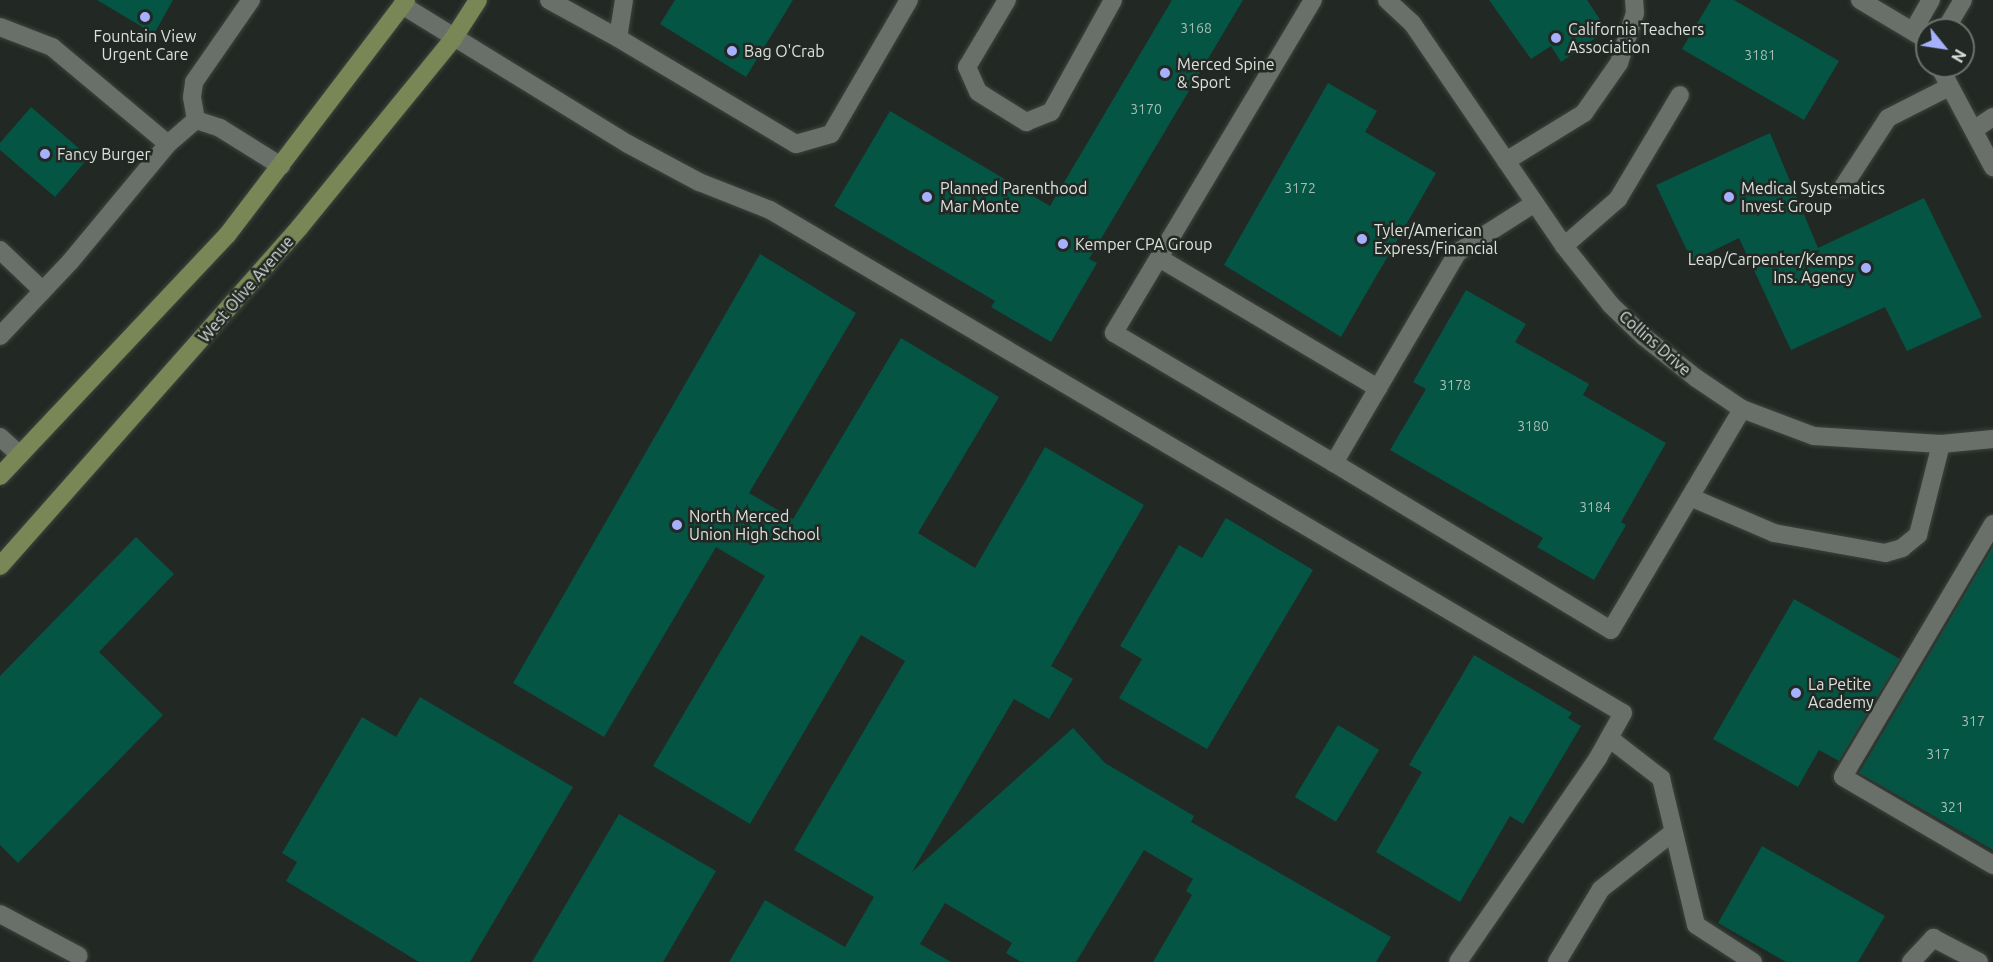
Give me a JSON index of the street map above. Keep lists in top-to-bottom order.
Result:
{
  "streets": {
    "main road": ["West Olive Avenue"],
    "street": ["Collins Drive"]
  },
  "places": [
    "Fountain View Urgent Care",
    "California Teachers Association",
    "Bag O'Crab",
    "Merced Spine & Sport",
    "Fancy Burger",
    "Planned Parenthood Mar Monte",
    "Medical Systematics Invest Group",
    "Tyler/American Express/Financial",
    "Kemper CPA Group",
    "Leap/Carpenter/Kemps Ins. Agency",
    "North Merced Union High School",
    "La Petite Academy"
  ],
  "house_numbers": [
    "3168",
    "3181",
    "3170",
    "3172",
    "3178",
    "3180",
    "3184",
    "317",
    "317",
    "321"
  ],
  "north": "bottom right"
}
